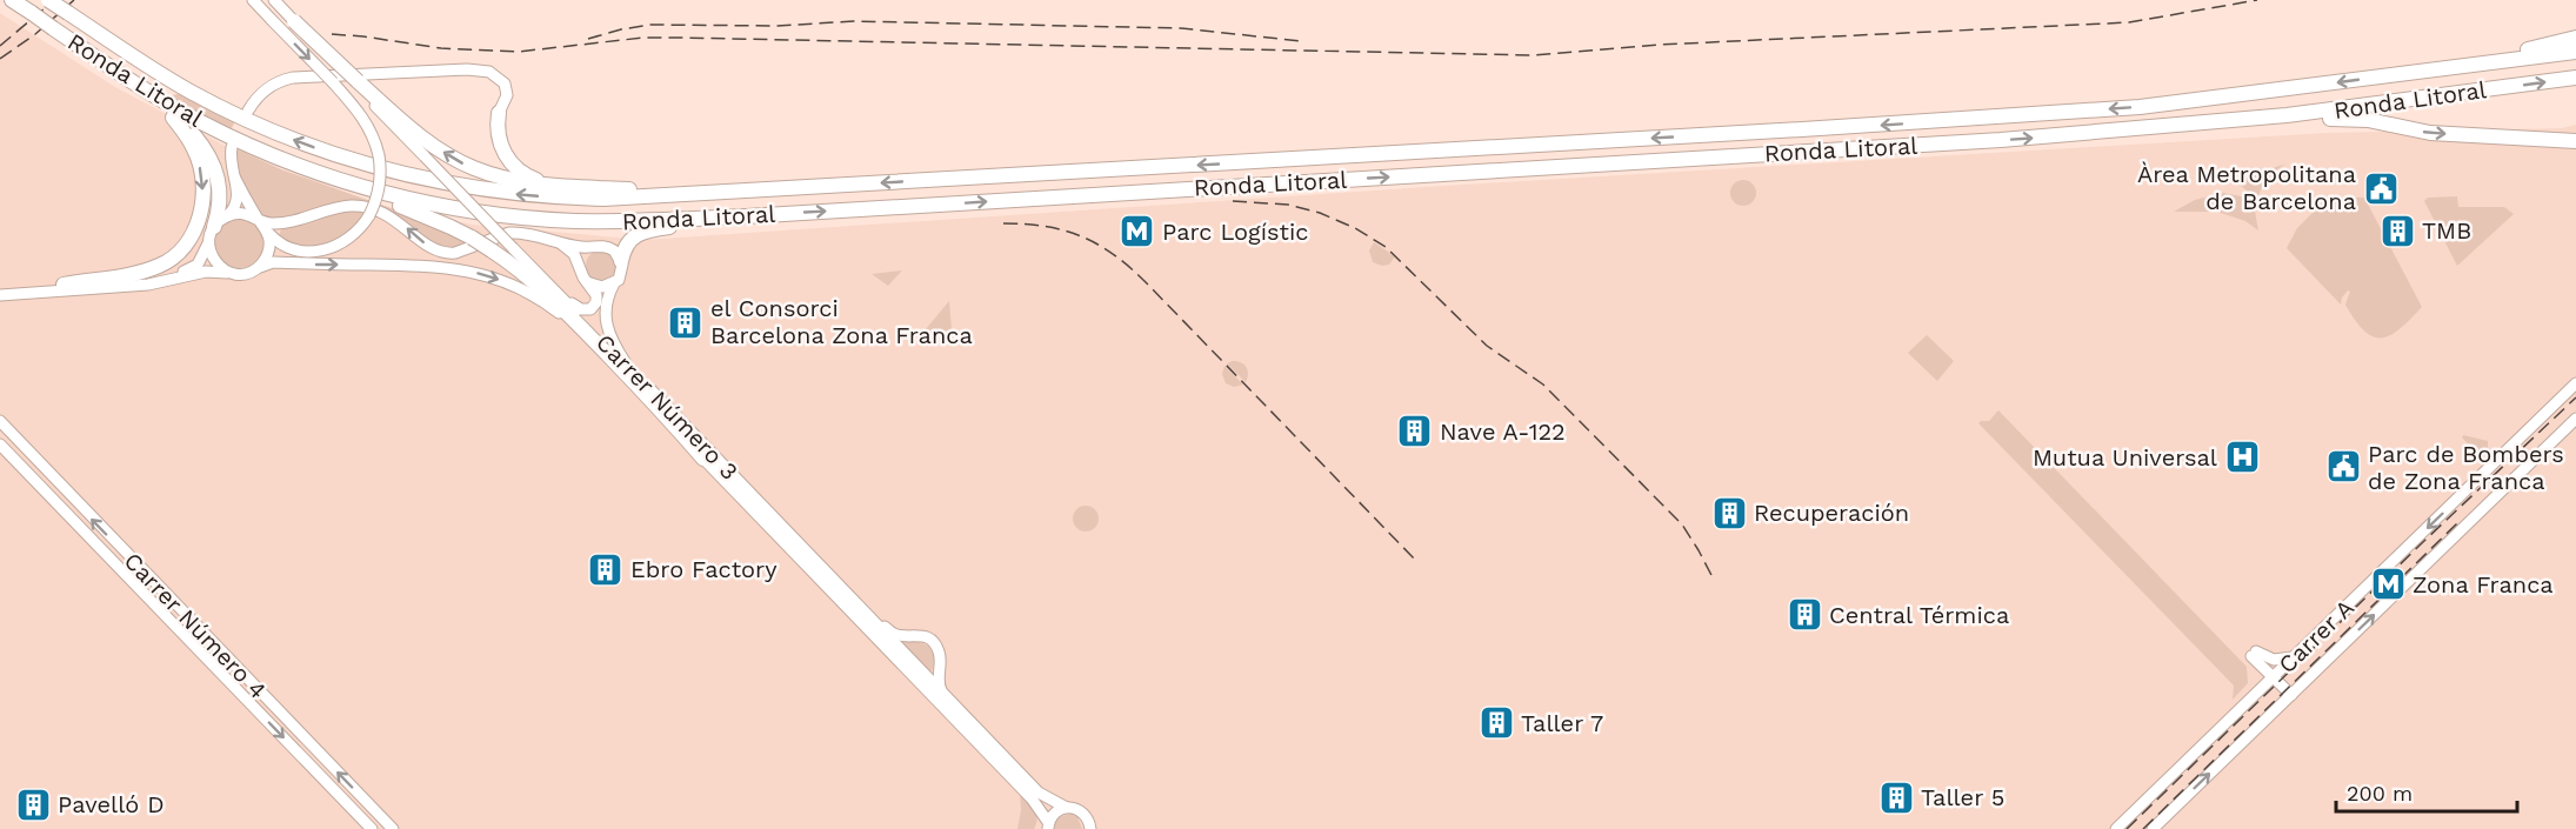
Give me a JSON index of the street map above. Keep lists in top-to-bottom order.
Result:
{
  "streets": {
    "highway": ["Ronda Litoral"],
    "street": ["Carrer Número 3", "Carrer Número 4", "Carrer A"]
  },
  "places": {
    "public building": ["Àrea Metropolitana de Barcelona", "Parc de Bombers de Zona Franca"],
    "building": [
      "TMB",
      "el Consorci Barcelona Zona Franca",
      "Nave A-122",
      "Recuperación",
      "Ebro Factory",
      "Central Térmica",
      "Taller 7",
      "Taller 5",
      "Pavelló D"
    ],
    "metro station": ["Parc Logístic", "Zona Franca"],
    "hospital": ["Mutua Universal"]
  },
  "scale_bar": "200 m"
}
